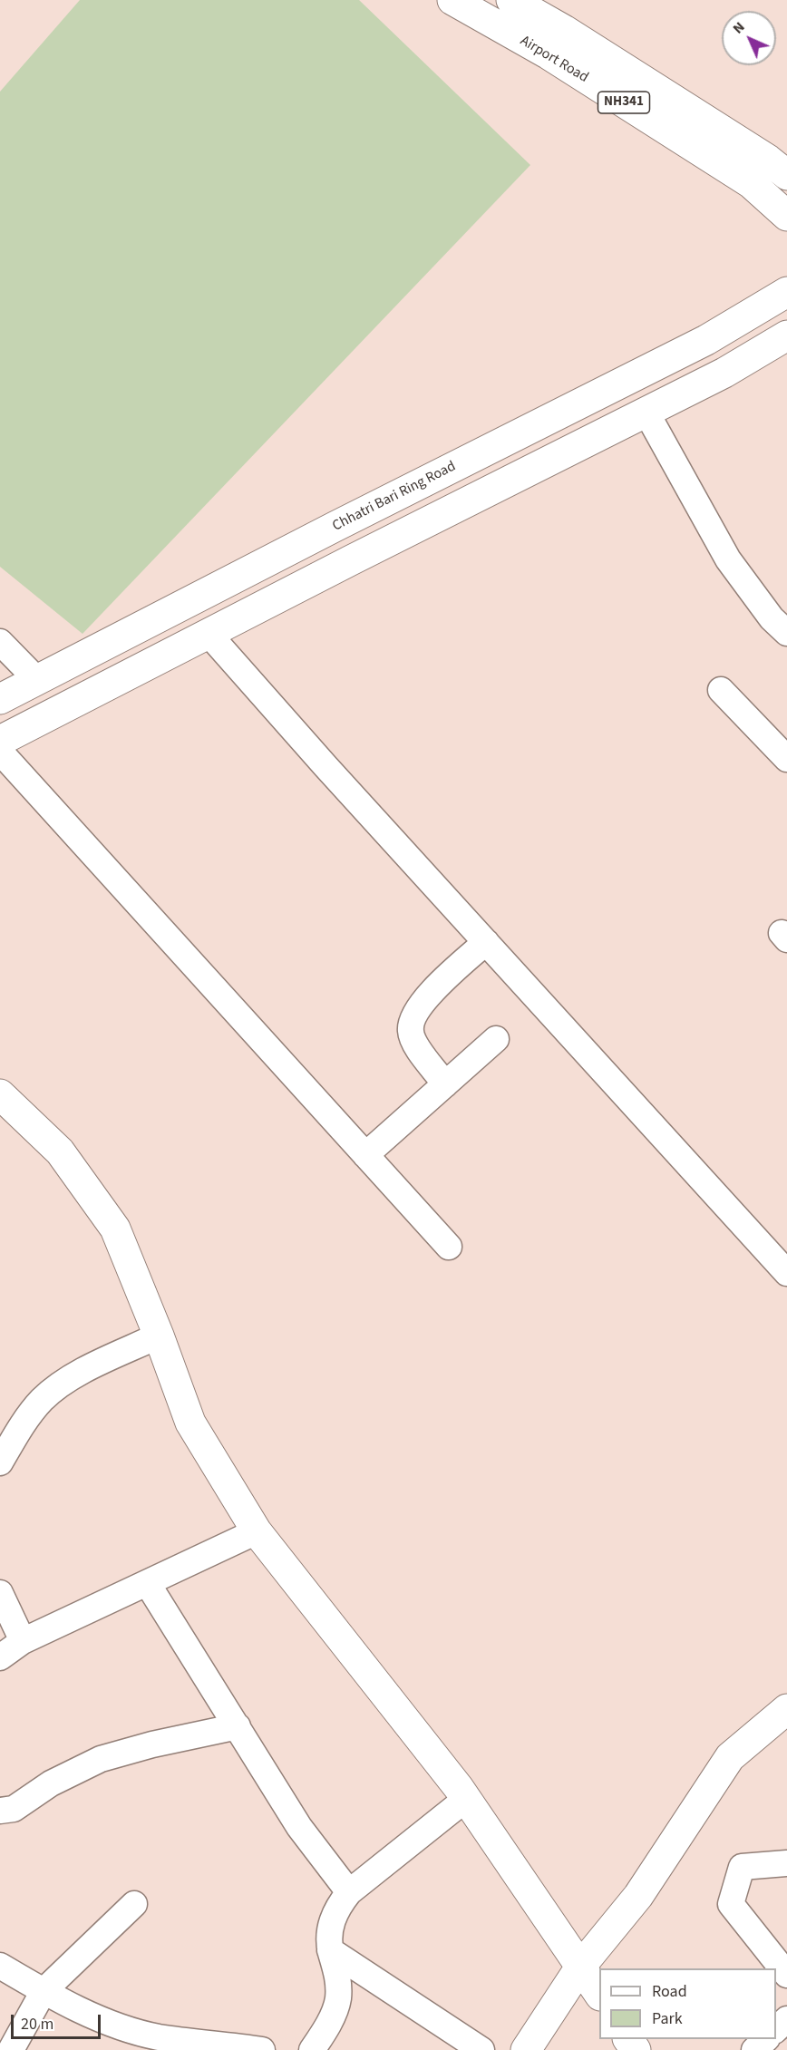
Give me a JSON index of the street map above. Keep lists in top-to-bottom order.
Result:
{
  "streets": {
    "main road": ["Airport Road", "NH341", "Chhatri Bari Ring Road"]
  },
  "legend": ["Road", "Park"],
  "scale_bar": "20 m",
  "north": "top left"
}
